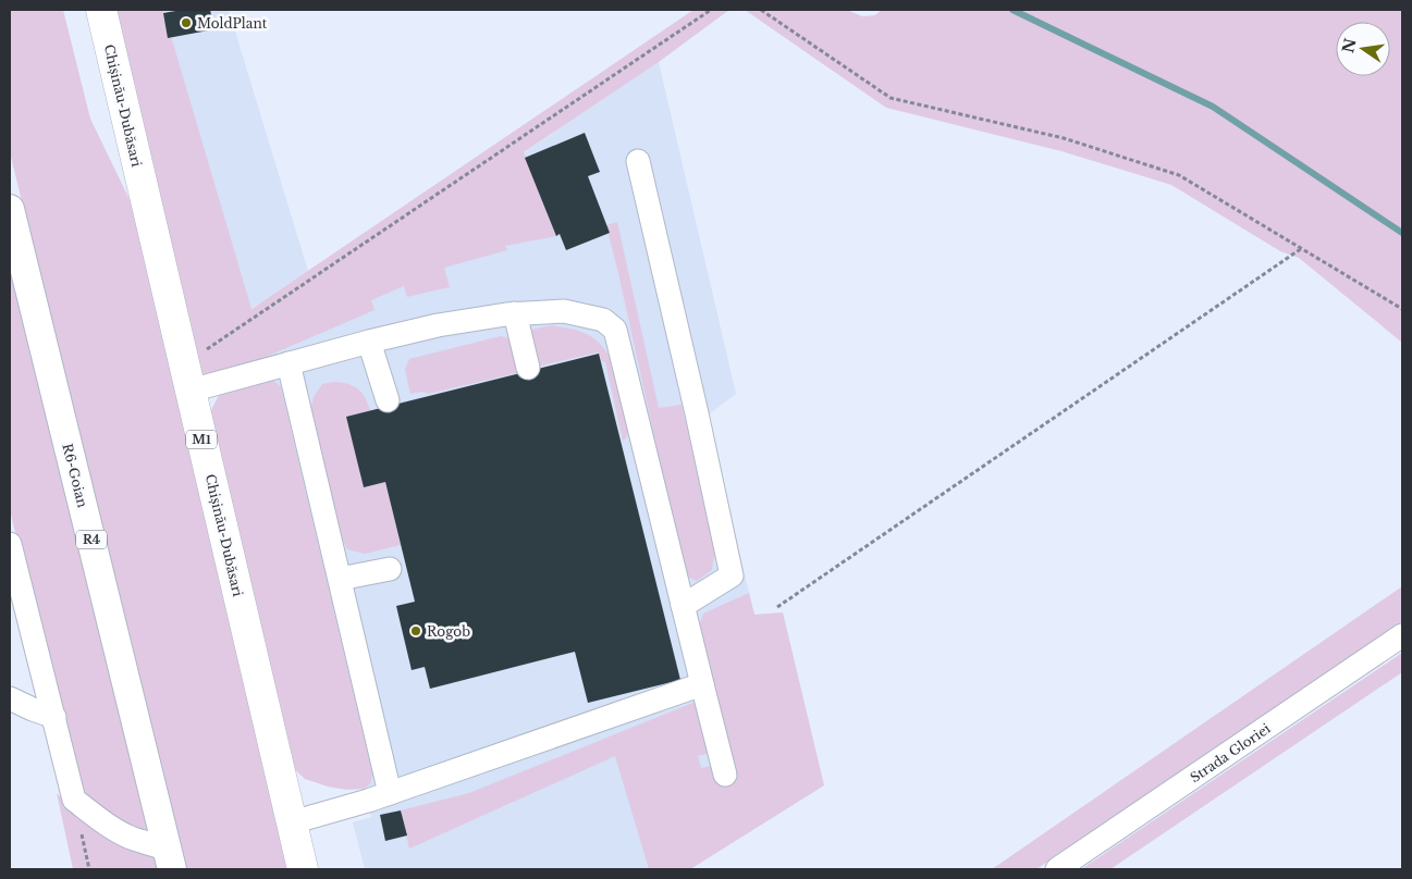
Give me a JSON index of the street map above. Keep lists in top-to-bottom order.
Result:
{
  "streets": {
    "highway": ["Chișinău-Dubăsari", "M1"],
    "main road": ["R6-Goian", "R4"],
    "street": ["Strada Gloriei"]
  },
  "places": ["MoldPlant", "Rogob"],
  "north": "left"
}
